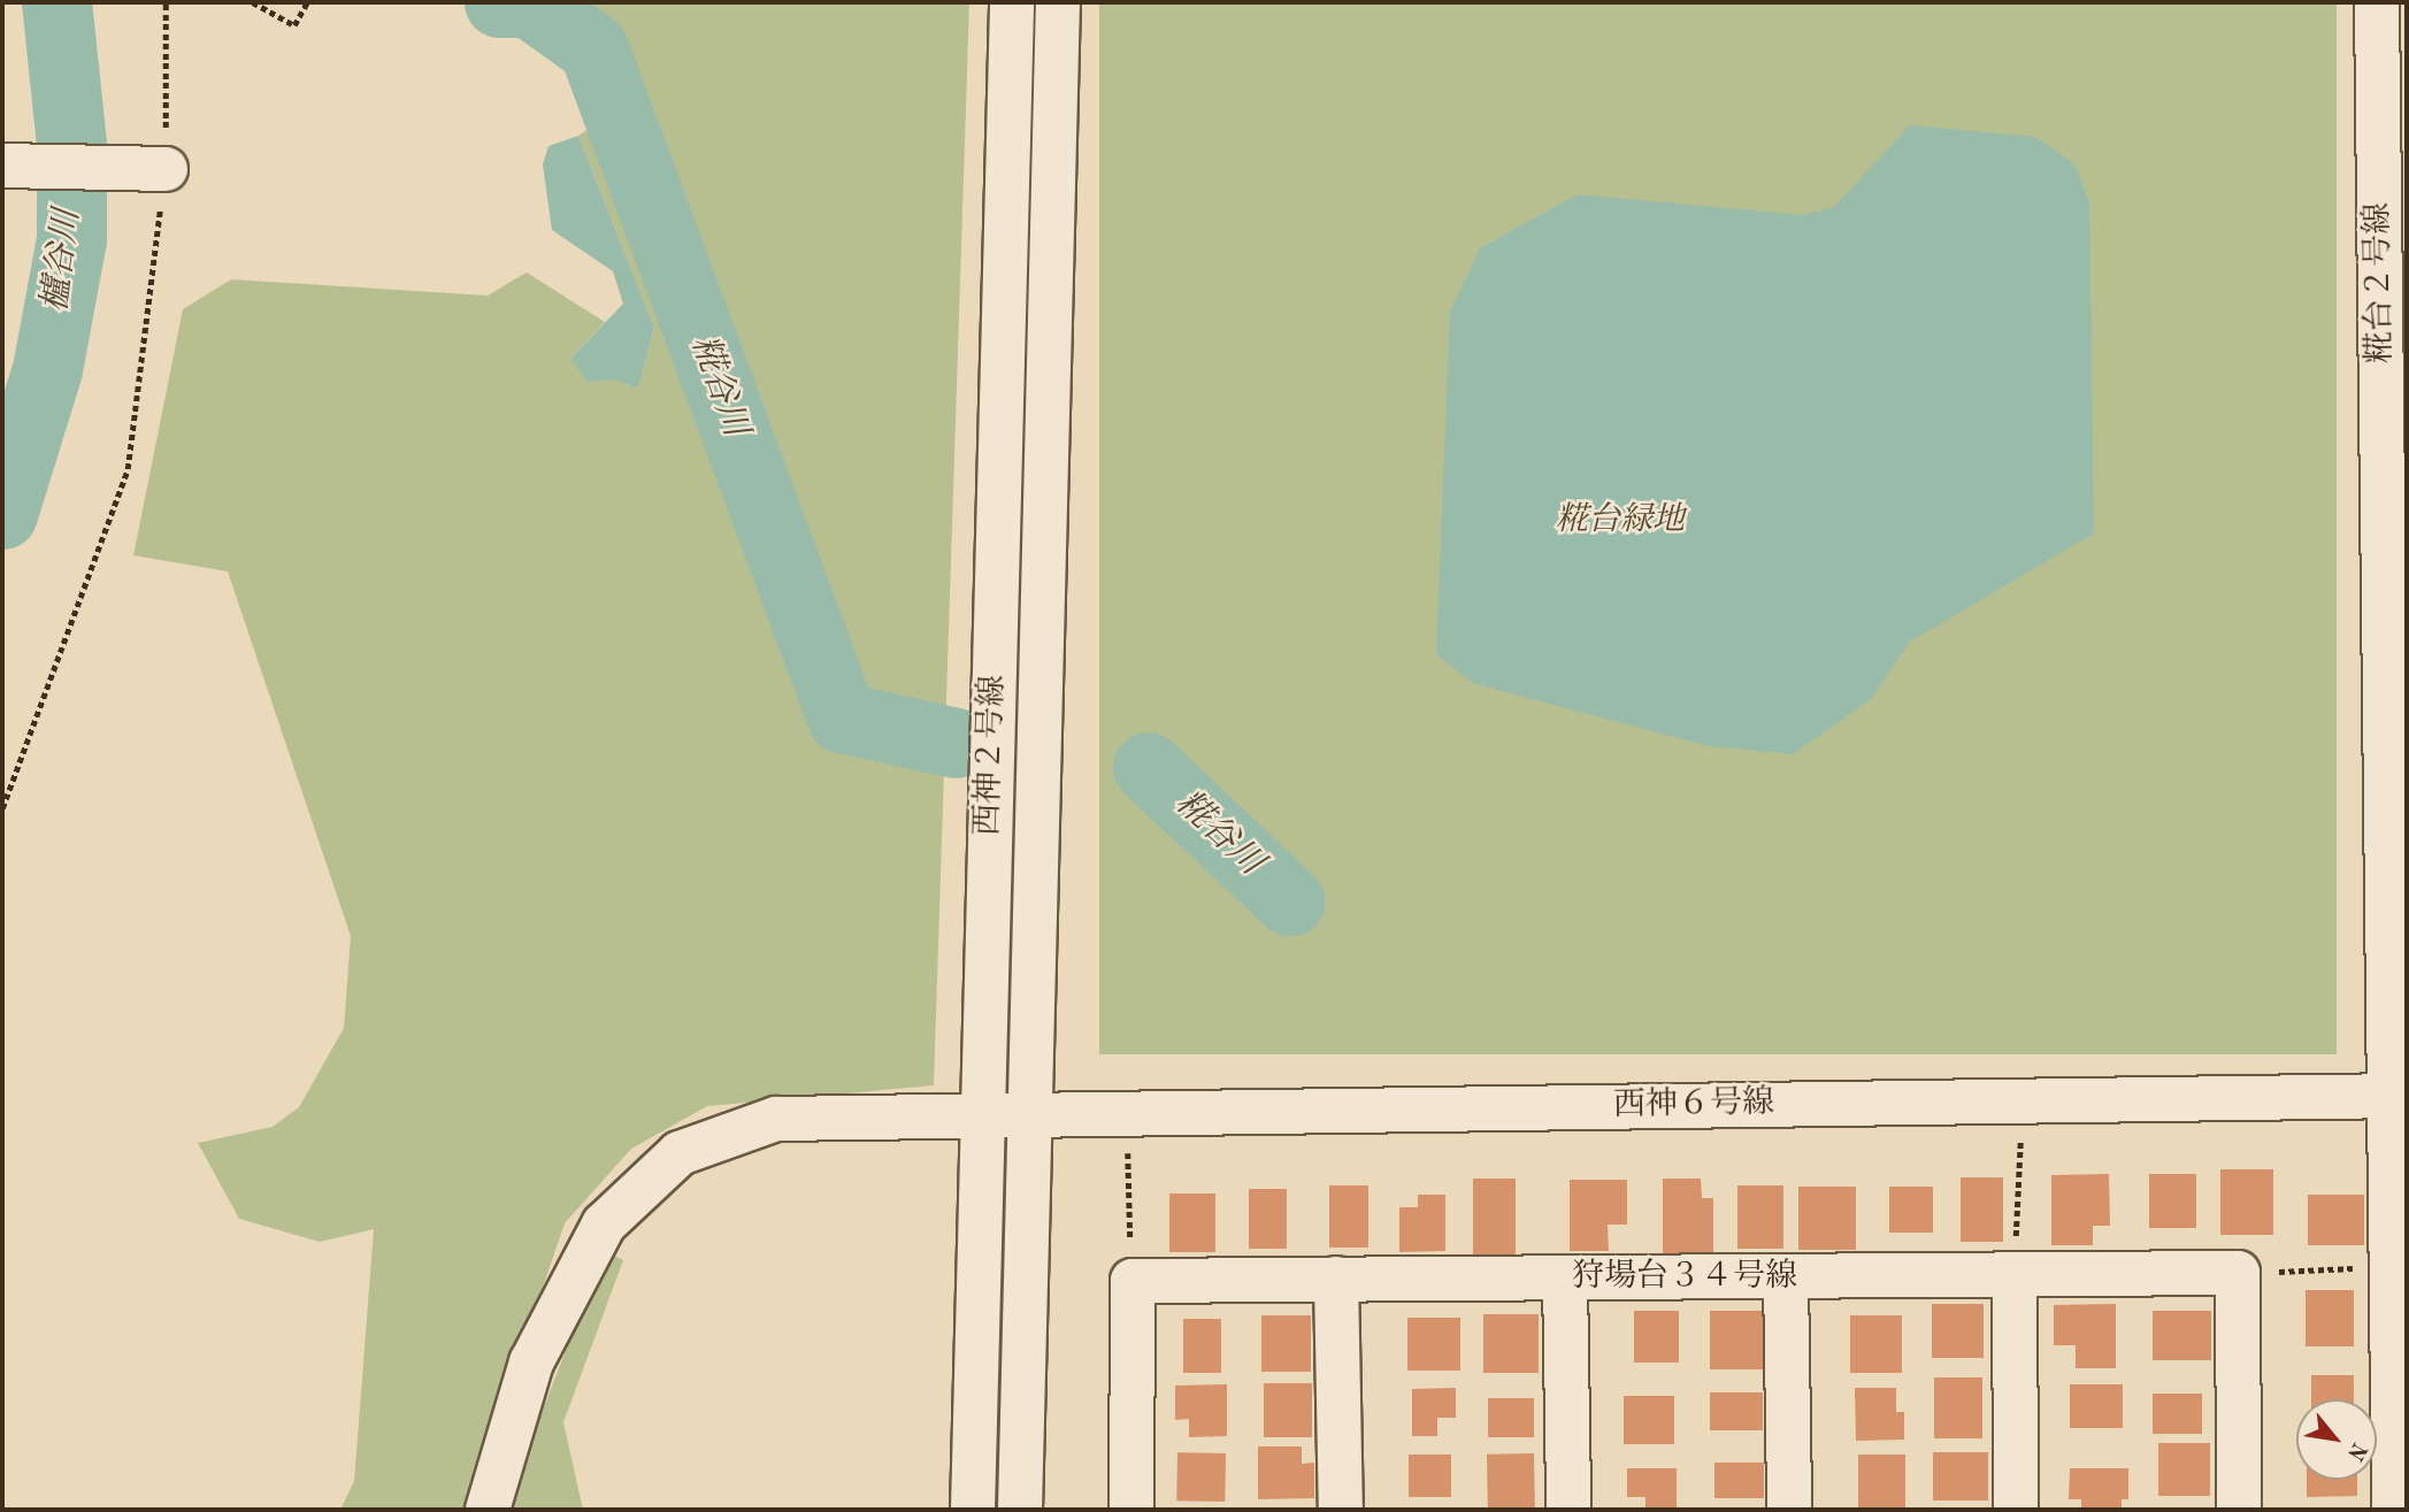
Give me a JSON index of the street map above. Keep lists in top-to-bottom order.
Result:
{
  "streets": {
    "street": [
      "糀台２号線",
      "西神２号線",
      "西神６号線",
      "狩場台３４号線"
    ]
  },
  "crossings": [
    ["糀台２号線", "西神６号線"],
    ["西神２号線", "西神６号線"]
  ],
  "water": ["櫨谷川", "糀谷川"],
  "parks": ["糀台緑地"],
  "north": "bottom right"
}
